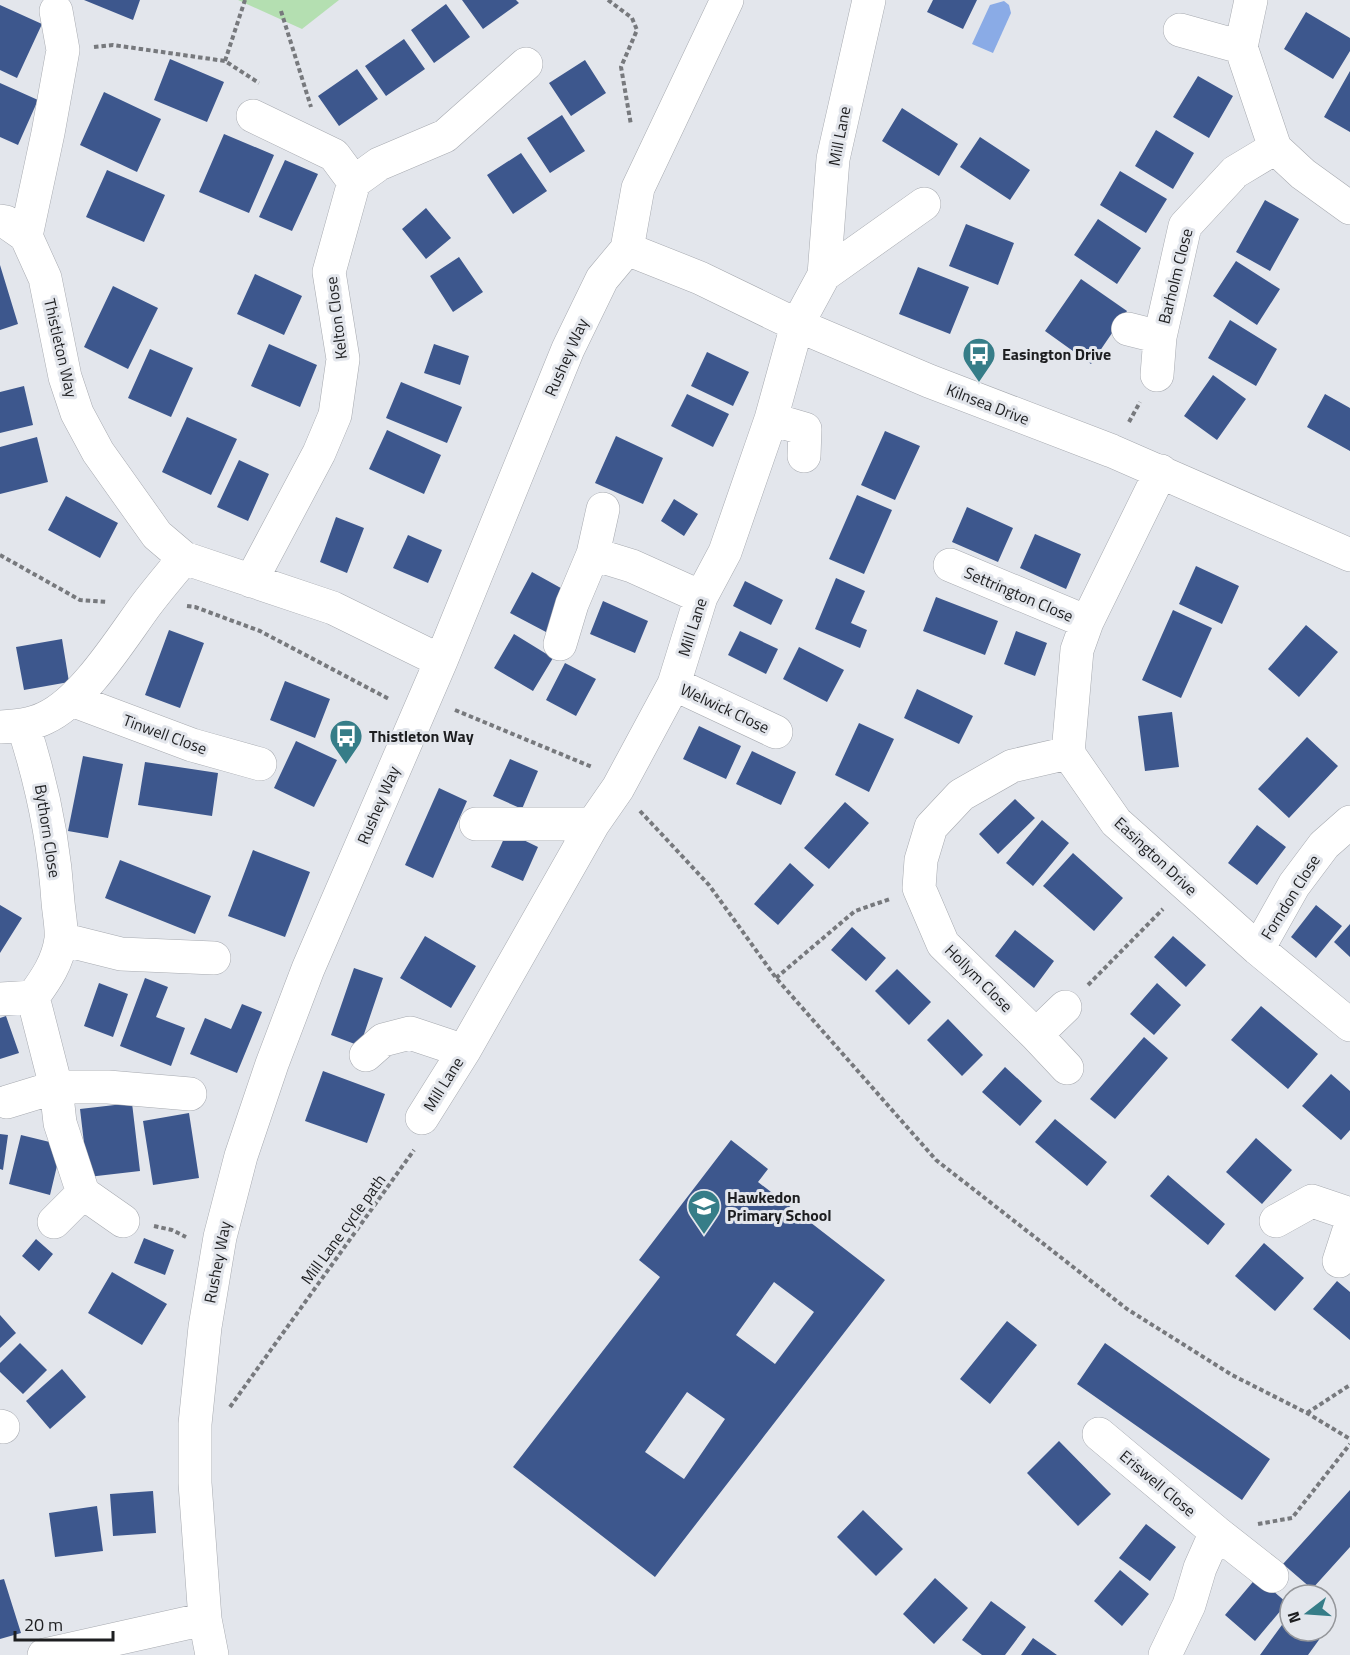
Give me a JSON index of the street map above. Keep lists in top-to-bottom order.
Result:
{
  "streets": {
    "street": [
      "Mill Lane",
      "Barholm Close",
      "Kelton Close",
      "Thistleton Way",
      "Rushey Way",
      "Kilnsea Drive",
      "Settrington Close",
      "Welwick Close",
      "Tinwell Close",
      "Bythorn Close",
      "Easington Drive",
      "Forndon Close",
      "Hollym Close",
      "Eriswell Close"
    ],
    "path": ["Mill Lane cycle path"]
  },
  "crossings": [
    ["Mill Lane", "Kilnsea Drive"],
    ["Mill Lane", "Welwick Close"],
    ["Mill Lane", "Mill Lane cycle path"],
    ["Kelton Close", "Thistleton Way"],
    ["Thistleton Way", "Rushey Way"],
    ["Rushey Way", "Kilnsea Drive"],
    ["Easington Drive", "Forndon Close"],
    ["Easington Drive", "Hollym Close"]
  ],
  "places": {
    "bus stop": ["Easington Drive", "Thistleton Way"],
    "school or university": ["Hawkedon Primary School"]
  },
  "scale_bar": "20 m",
  "north": "left"
}
